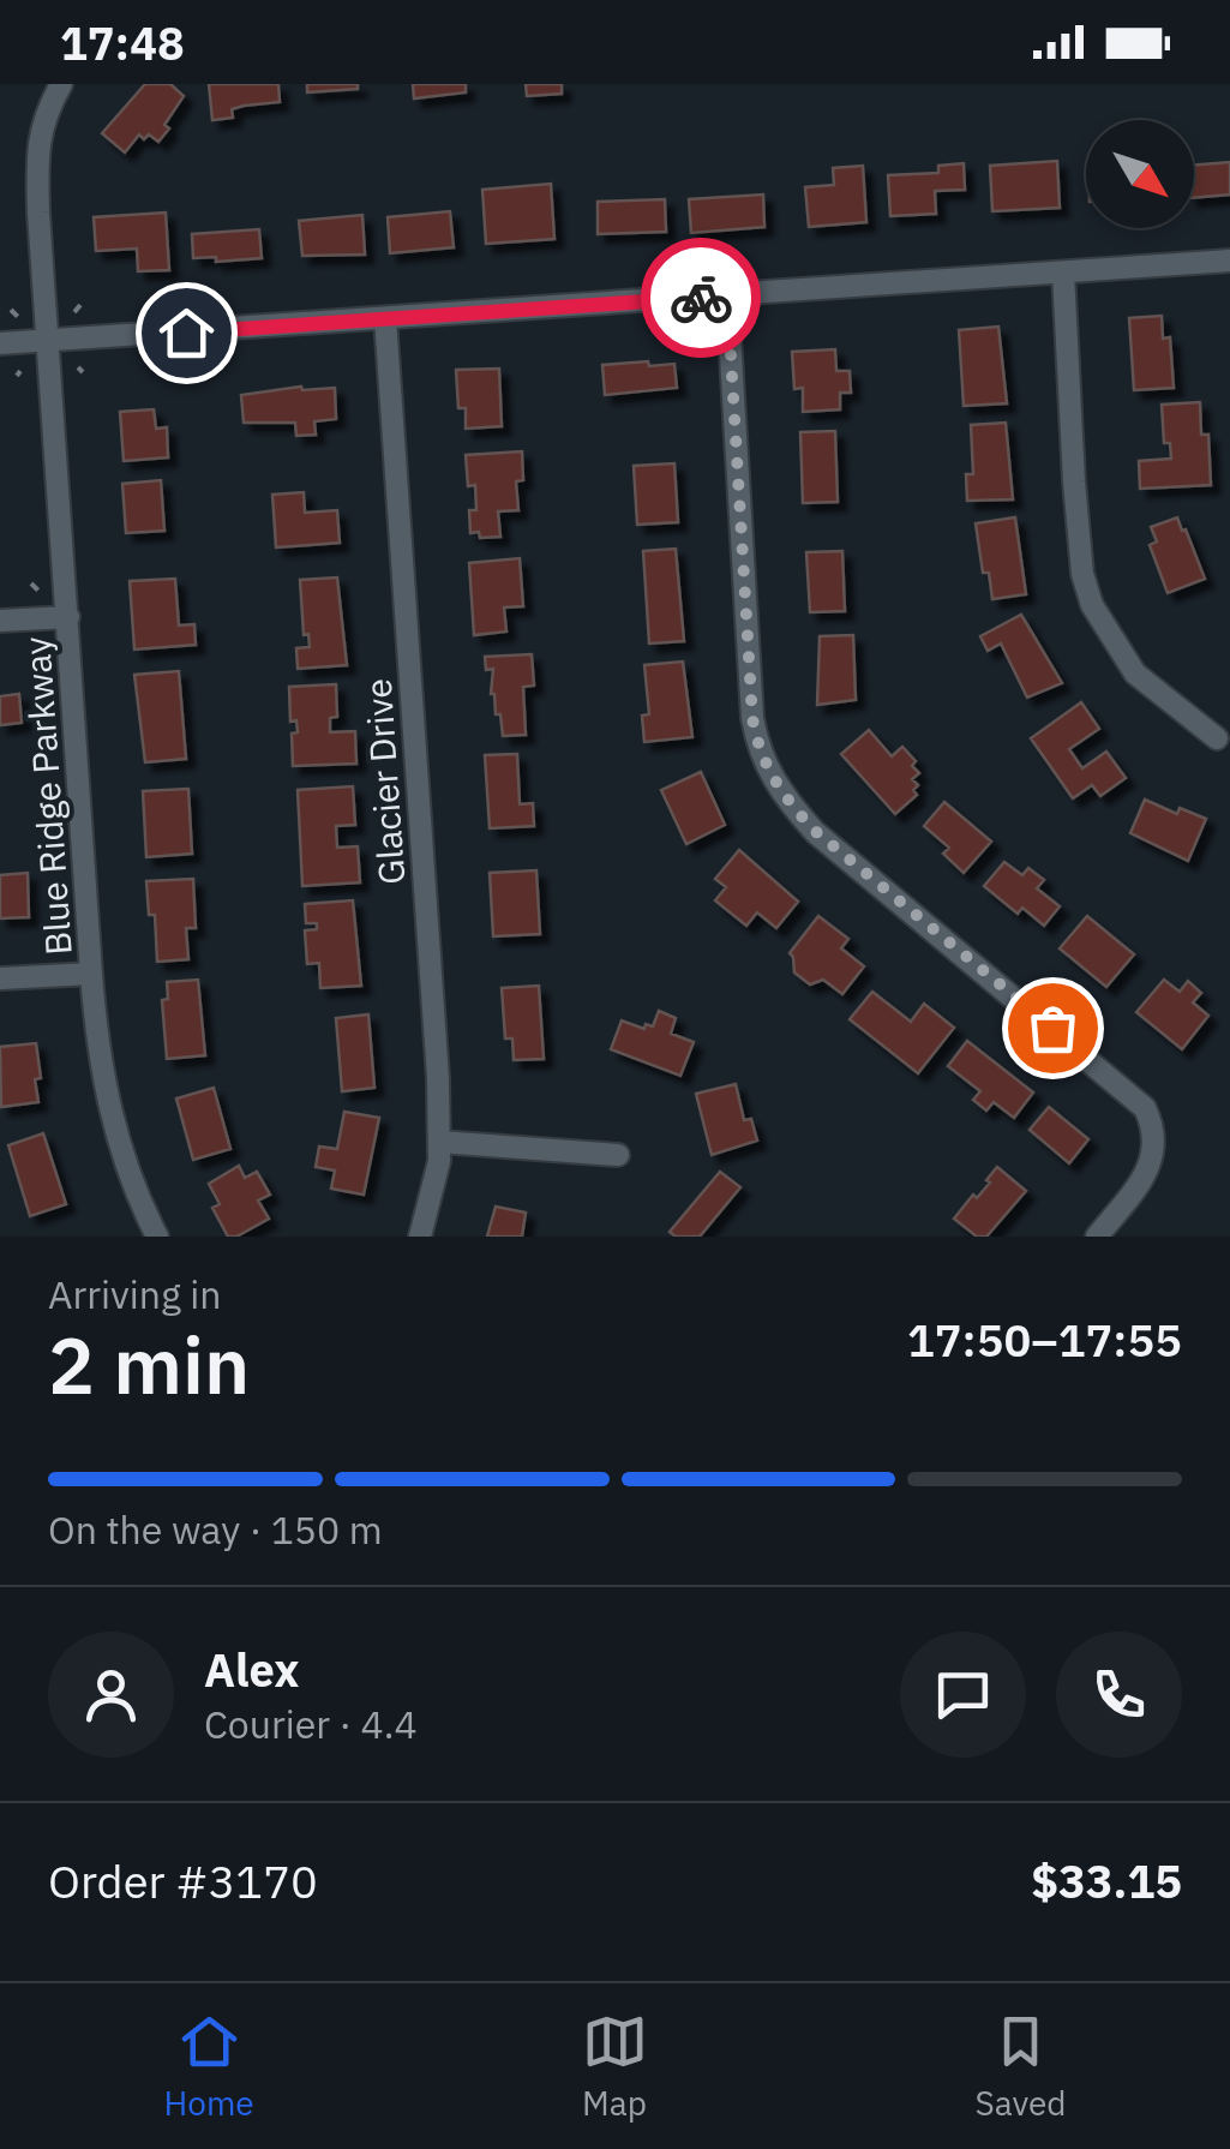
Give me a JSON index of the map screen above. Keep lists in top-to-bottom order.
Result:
{
  "streets": {
    "street": ["Glacier Drive", "Blue Ridge Parkway"]
  },
  "north": "bottom right",
  "page": {
    "status": "17:48",
    "heading": ["2 min", "Arriving in", "17:50–17:55"],
    "panel": [
      "Alex",
      "Courier · 4.4",
      "Order #3170",
      "$33.15"
    ],
    "bar": "On the way · 150 m",
    "tabs": ["Home", "Map", "Saved"]
  }
}
